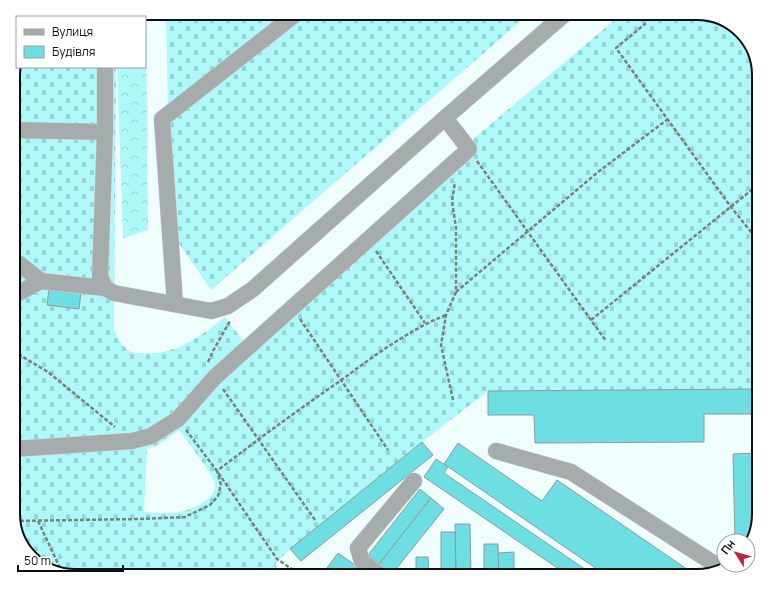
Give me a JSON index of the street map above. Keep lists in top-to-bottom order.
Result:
{
  "legend": ["Вулиця", "Будівля"],
  "scale_bar": "50 m",
  "north": "top left"
}
